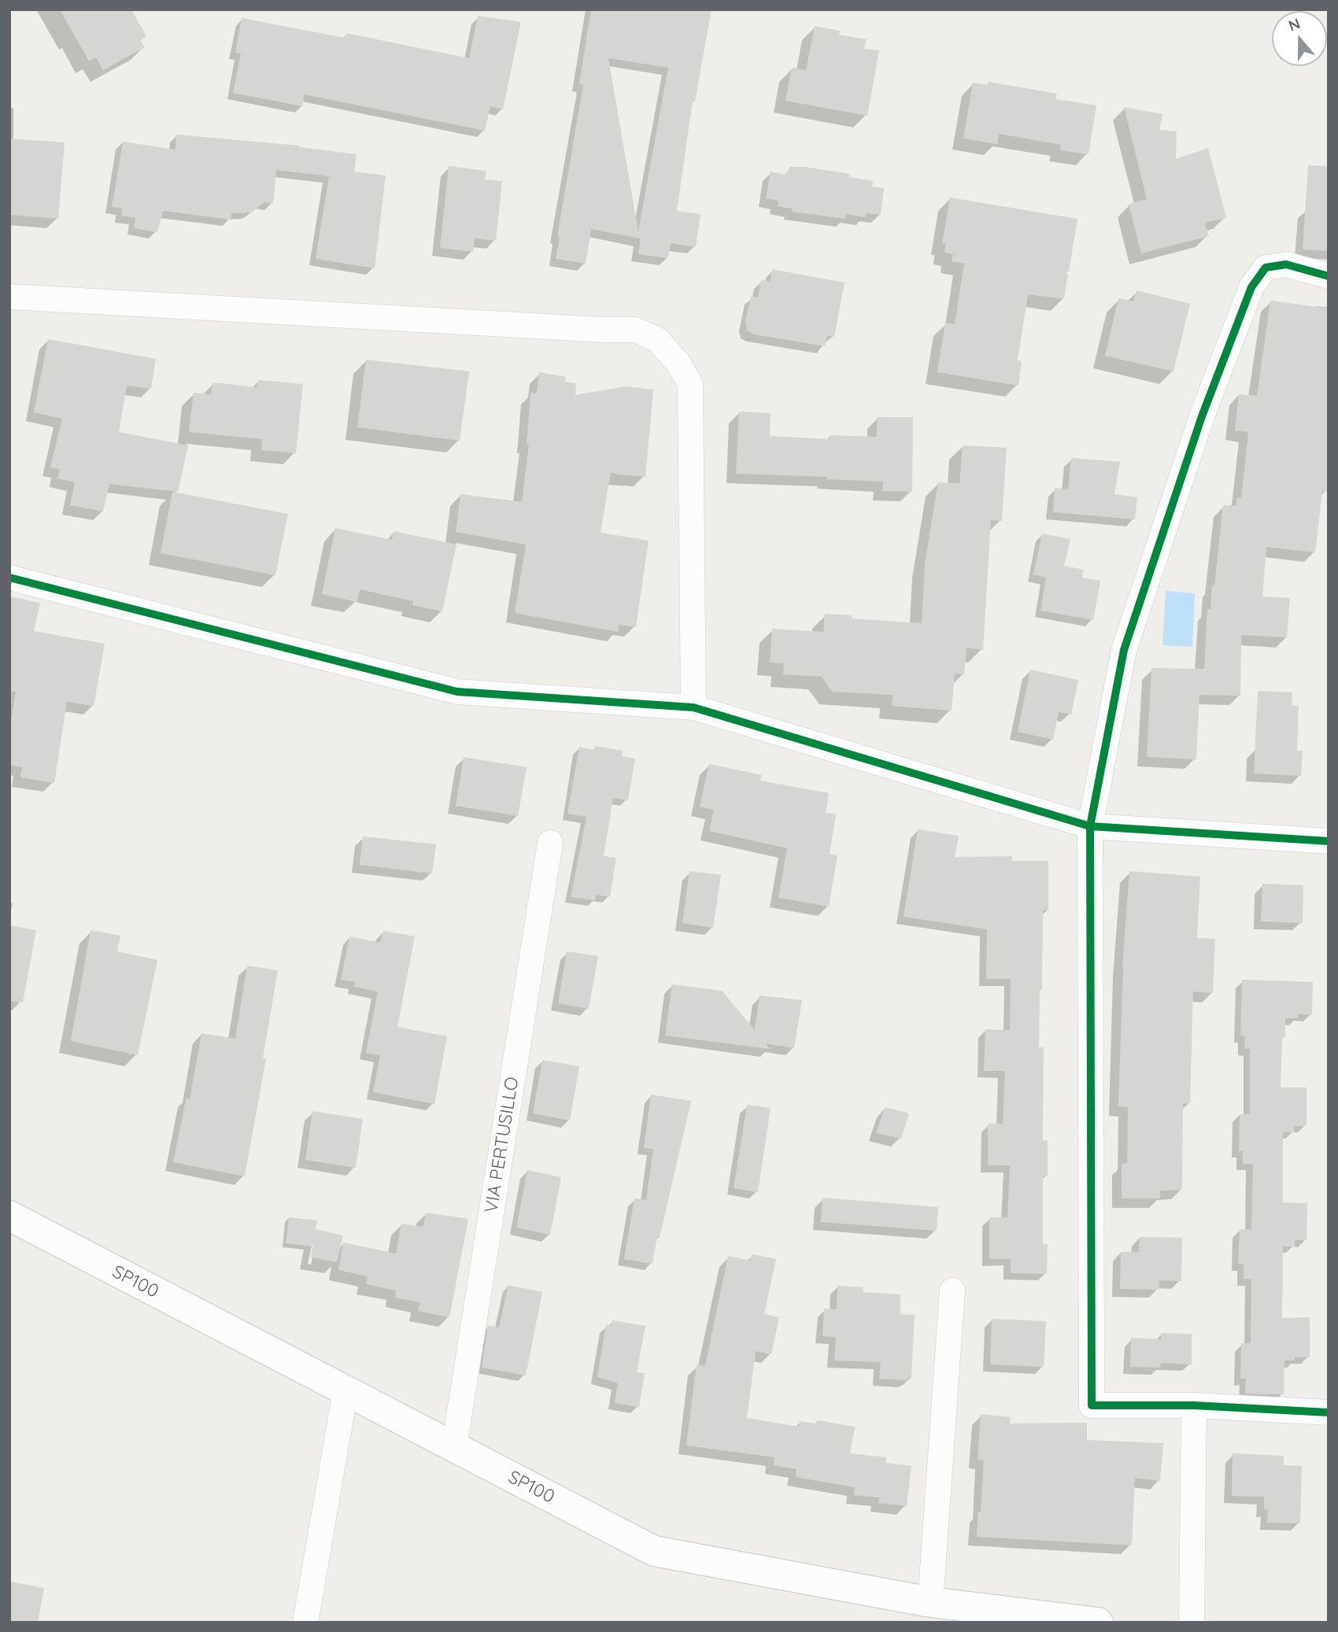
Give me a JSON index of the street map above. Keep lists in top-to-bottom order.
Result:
{
  "streets": {
    "main road": ["SP100"],
    "street": ["VIA PERTUSILLO"]
  },
  "crossings": [
    ["VIA PERTUSILLO", "SP100"]
  ],
  "north": "top"
}
